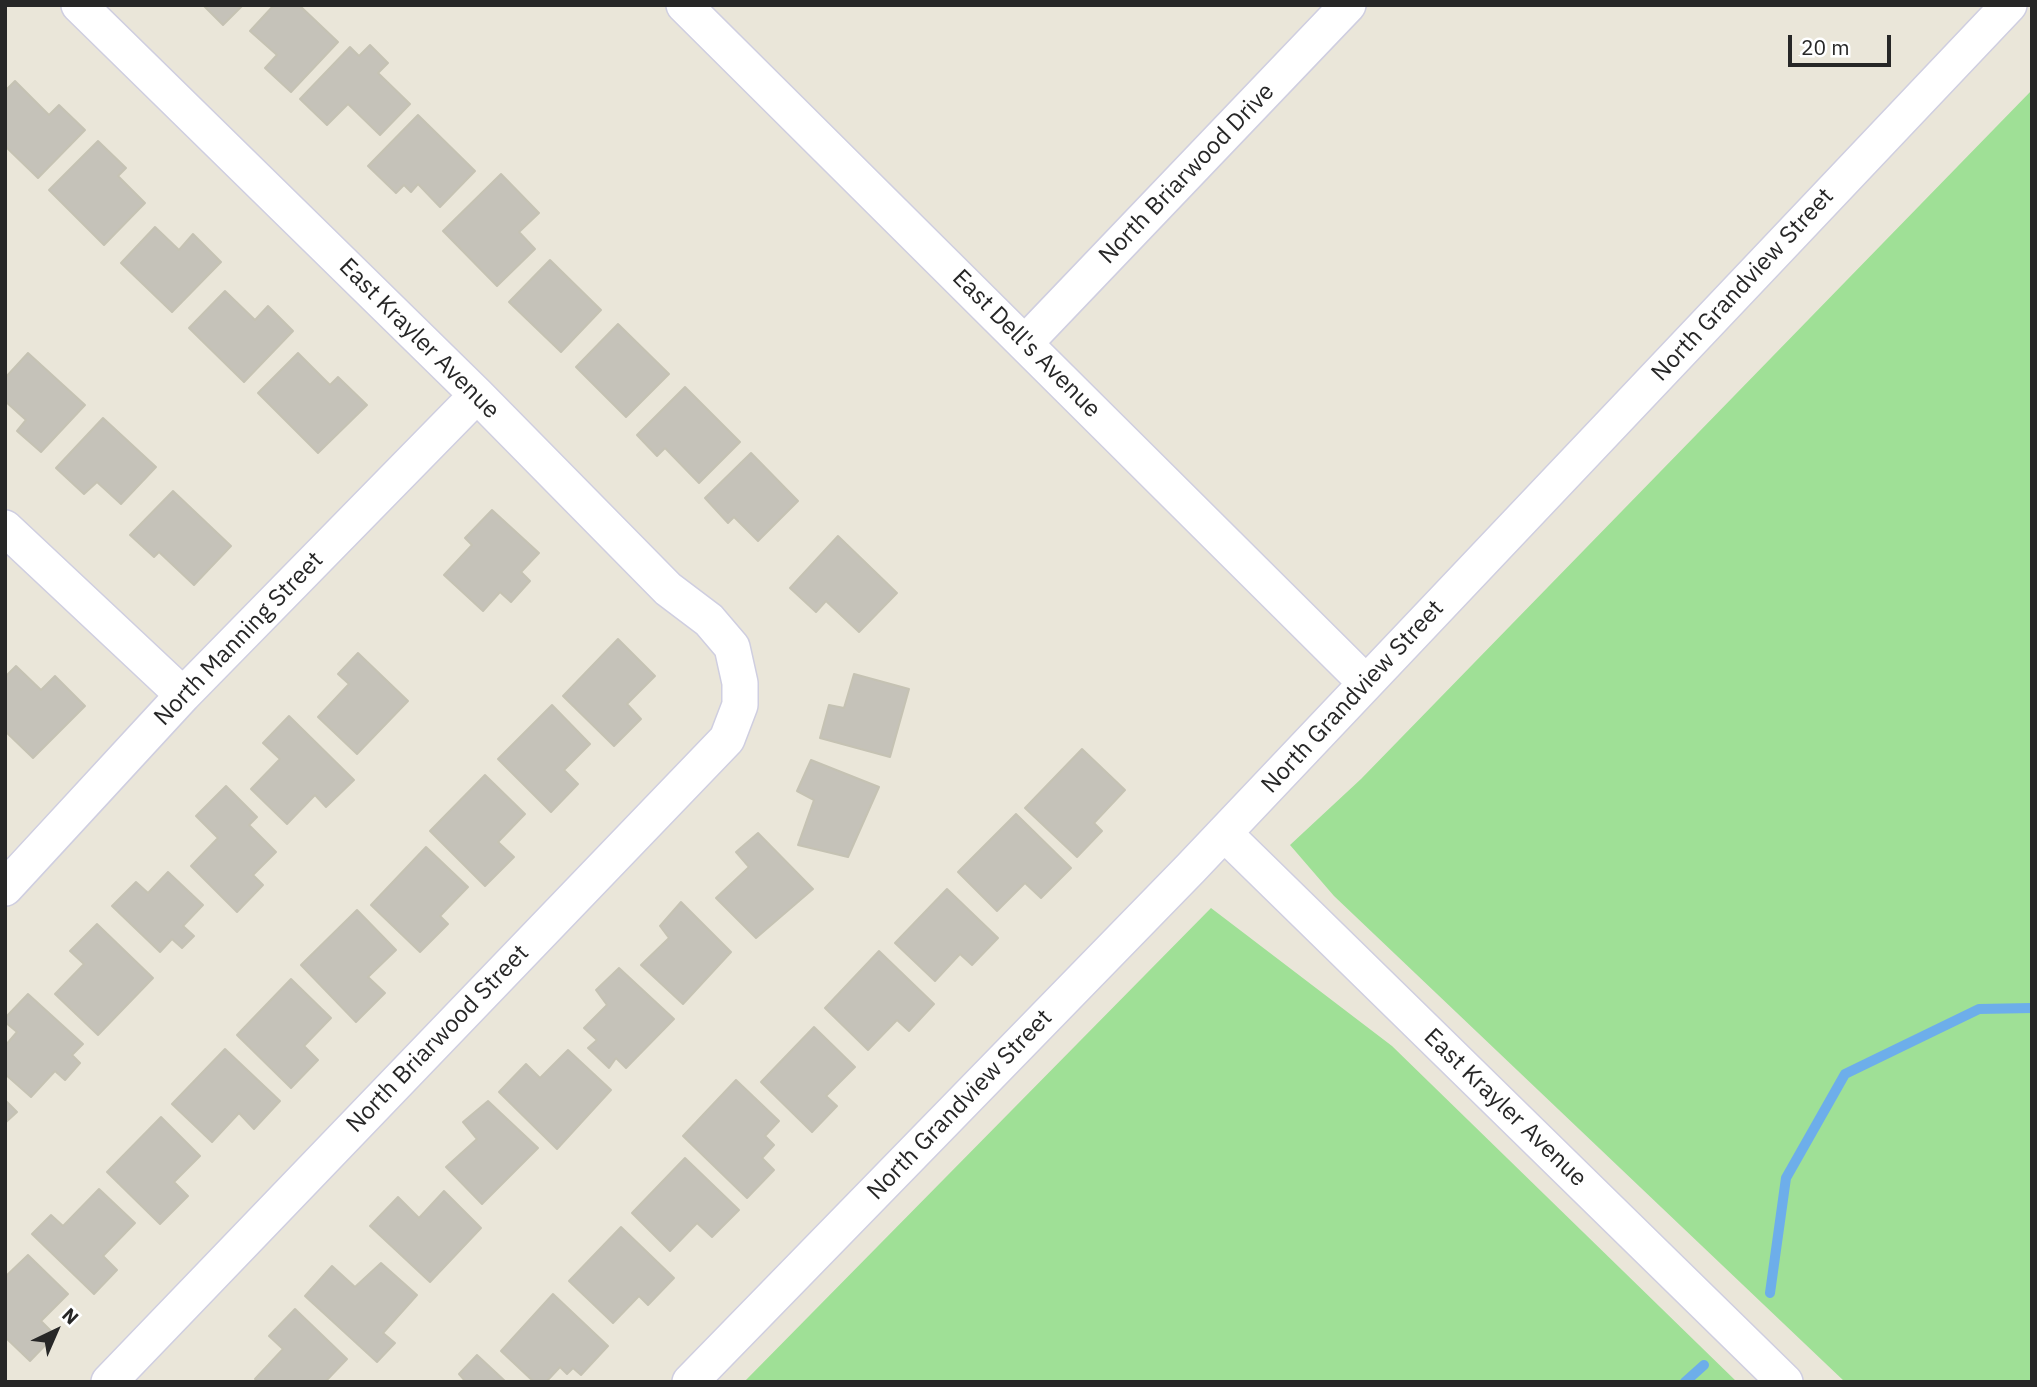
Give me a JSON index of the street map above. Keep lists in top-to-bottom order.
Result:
{
  "streets": {
    "street": [
      "North Briarwood Drive",
      "North Grandview Street",
      "East Krayler Avenue",
      "East Dell's Avenue",
      "North Manning Street",
      "North Briarwood Street"
    ]
  },
  "crossings": [
    ["North Briarwood Drive", "East Dell's Avenue"],
    ["North Grandview Street", "East Krayler Avenue"],
    ["North Grandview Street", "East Dell's Avenue"],
    ["East Krayler Avenue", "North Manning Street"],
    ["East Krayler Avenue", "North Briarwood Street"]
  ],
  "scale_bar": "20 m",
  "north": "top right"
}
